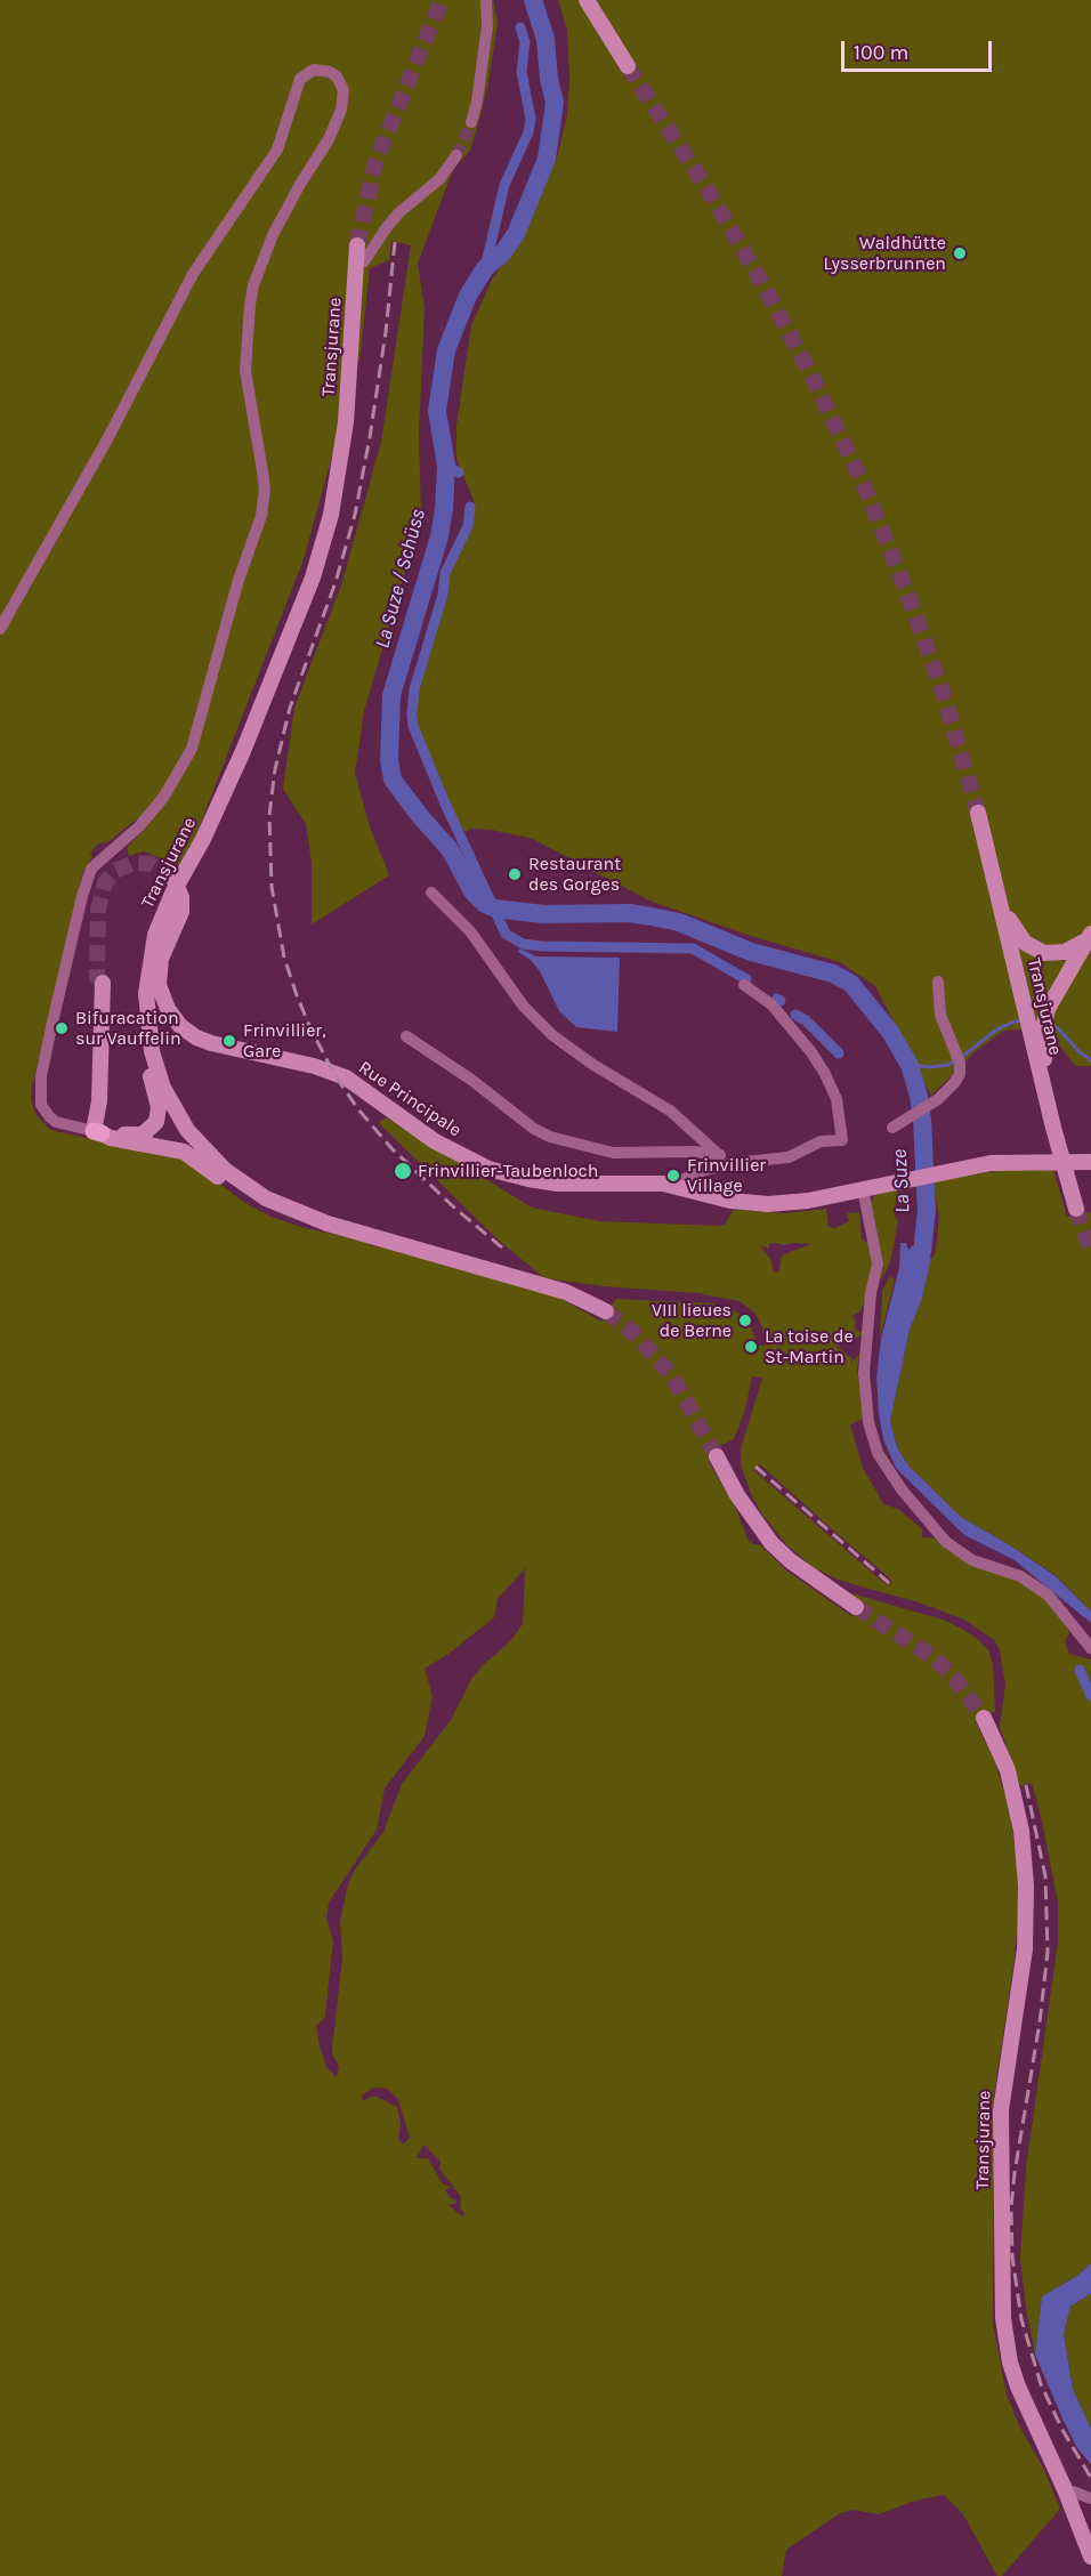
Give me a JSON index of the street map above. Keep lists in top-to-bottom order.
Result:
{
  "streets": {
    "main road": ["Transjurane", "Rue Principale"]
  },
  "crossings": [
    ["Transjurane", "Rue Principale"]
  ],
  "water": ["La Suze / Schüss", "La Suze"],
  "places": [
    "Waldhütte Lysserbrunnen",
    "Restaurant des Gorges",
    "Bifuracation sur Vauffelin",
    "Frinvillier, Gare",
    "Frinvillier-Taubenloch",
    "Frinvillier Village",
    "VIII lieues de Berne",
    "La toise de St-Martin"
  ],
  "scale_bar": "100 m"
}
